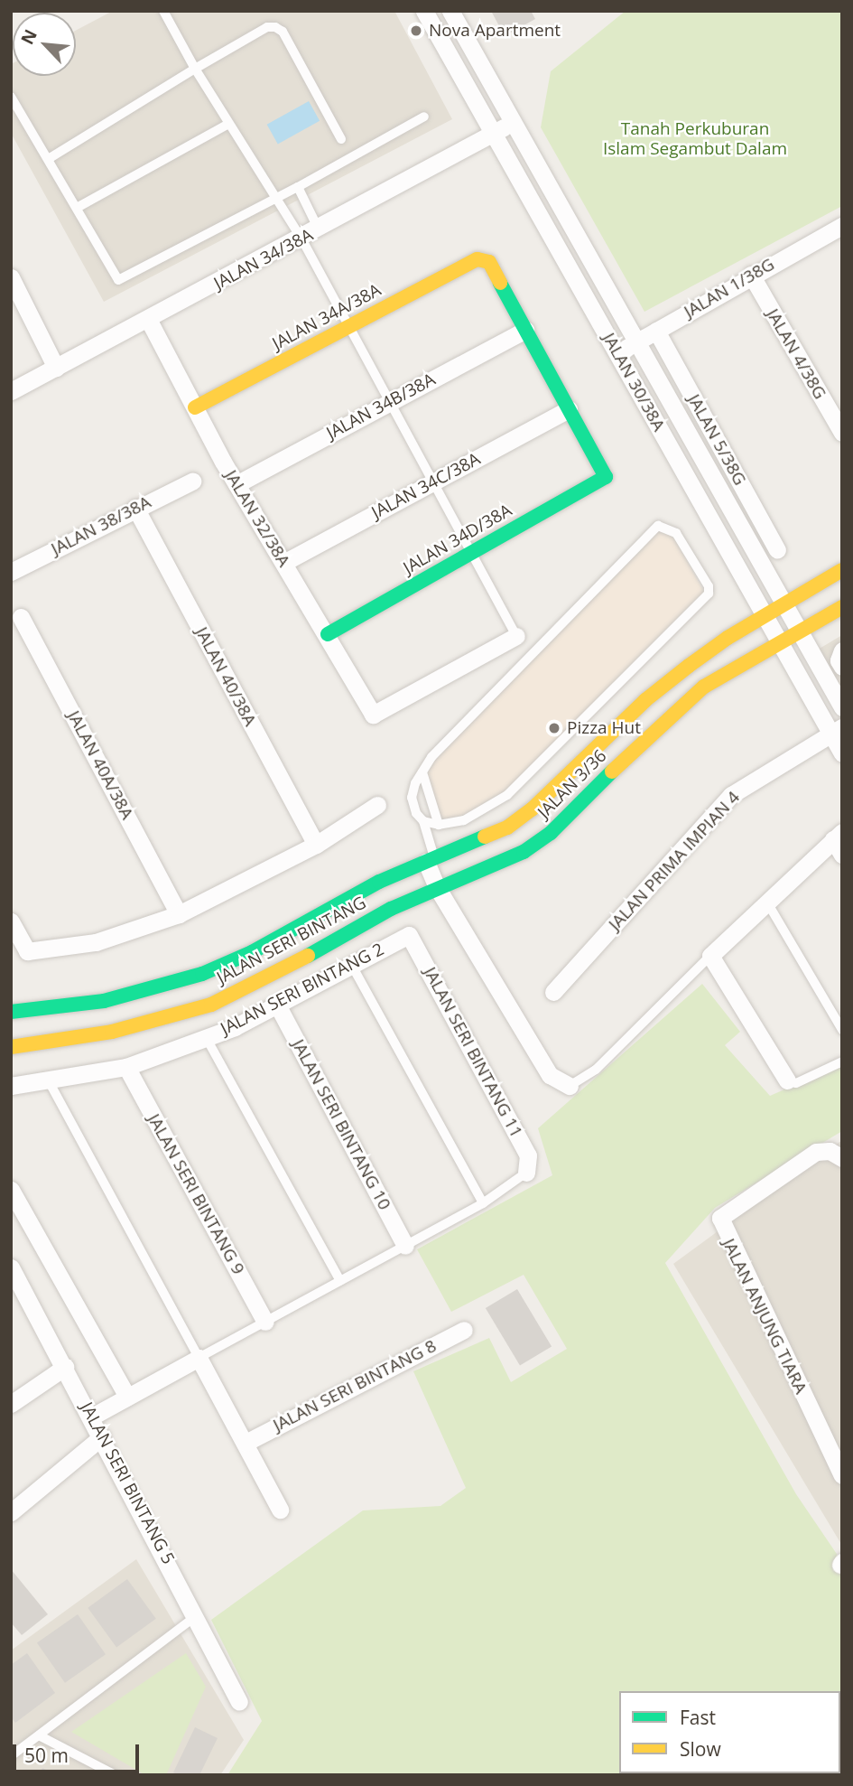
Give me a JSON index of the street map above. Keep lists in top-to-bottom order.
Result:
{
  "streets": {
    "street": [
      "JALAN 34/38A",
      "JALAN 1/38G",
      "JALAN 34A/38A",
      "JALAN 4/38G",
      "JALAN 30/38A",
      "JALAN 34B/38A",
      "JALAN 5/38G",
      "JALAN 34C/38A",
      "JALAN 32/38A",
      "JALAN 38/38A",
      "JALAN 34D/38A",
      "JALAN 40/38A",
      "JALAN 40A/38A",
      "JALAN 3/36",
      "JALAN PRIMA IMPIAN 4",
      "JALAN SERI BINTANG",
      "JALAN SERI BINTANG 2",
      "JALAN SERI BINTANG 11",
      "JALAN SERI BINTANG 10",
      "JALAN SERI BINTANG 9",
      "JALAN ANJUNG TIARA",
      "JALAN SERI BINTANG 8",
      "JALAN SERI BINTANG 5"
    ]
  },
  "crossings": [
    ["JALAN 34/38A", "JALAN 30/38A"],
    ["JALAN 34/38A", "JALAN 32/38A"],
    ["JALAN 1/38G", "JALAN 4/38G"],
    ["JALAN 1/38G", "JALAN 30/38A"],
    ["JALAN 1/38G", "JALAN 5/38G"],
    ["JALAN 34A/38A", "JALAN 34B/38A"],
    ["JALAN 34A/38A", "JALAN 32/38A"],
    ["JALAN 30/38A", "JALAN 3/36"],
    ["JALAN 30/38A", "JALAN PRIMA IMPIAN 4"],
    ["JALAN 34B/38A", "JALAN 32/38A"],
    ["JALAN 34C/38A", "JALAN 32/38A"],
    ["JALAN 34C/38A", "JALAN 34D/38A"],
    ["JALAN 32/38A", "JALAN 34D/38A"],
    ["JALAN 38/38A", "JALAN 40/38A"],
    ["JALAN 3/36", "JALAN SERI BINTANG"],
    ["JALAN SERI BINTANG 2", "JALAN SERI BINTANG 11"],
    ["JALAN SERI BINTANG 2", "JALAN SERI BINTANG 10"],
    ["JALAN SERI BINTANG 2", "JALAN SERI BINTANG 9"]
  ],
  "parks": ["Tanah Perkuburan Islam Segambut Dalam"],
  "places": ["Nova Apartment", "Pizza Hut"],
  "legend": ["Fast", "Slow"],
  "scale_bar": "50 m",
  "north": "top left"
}
